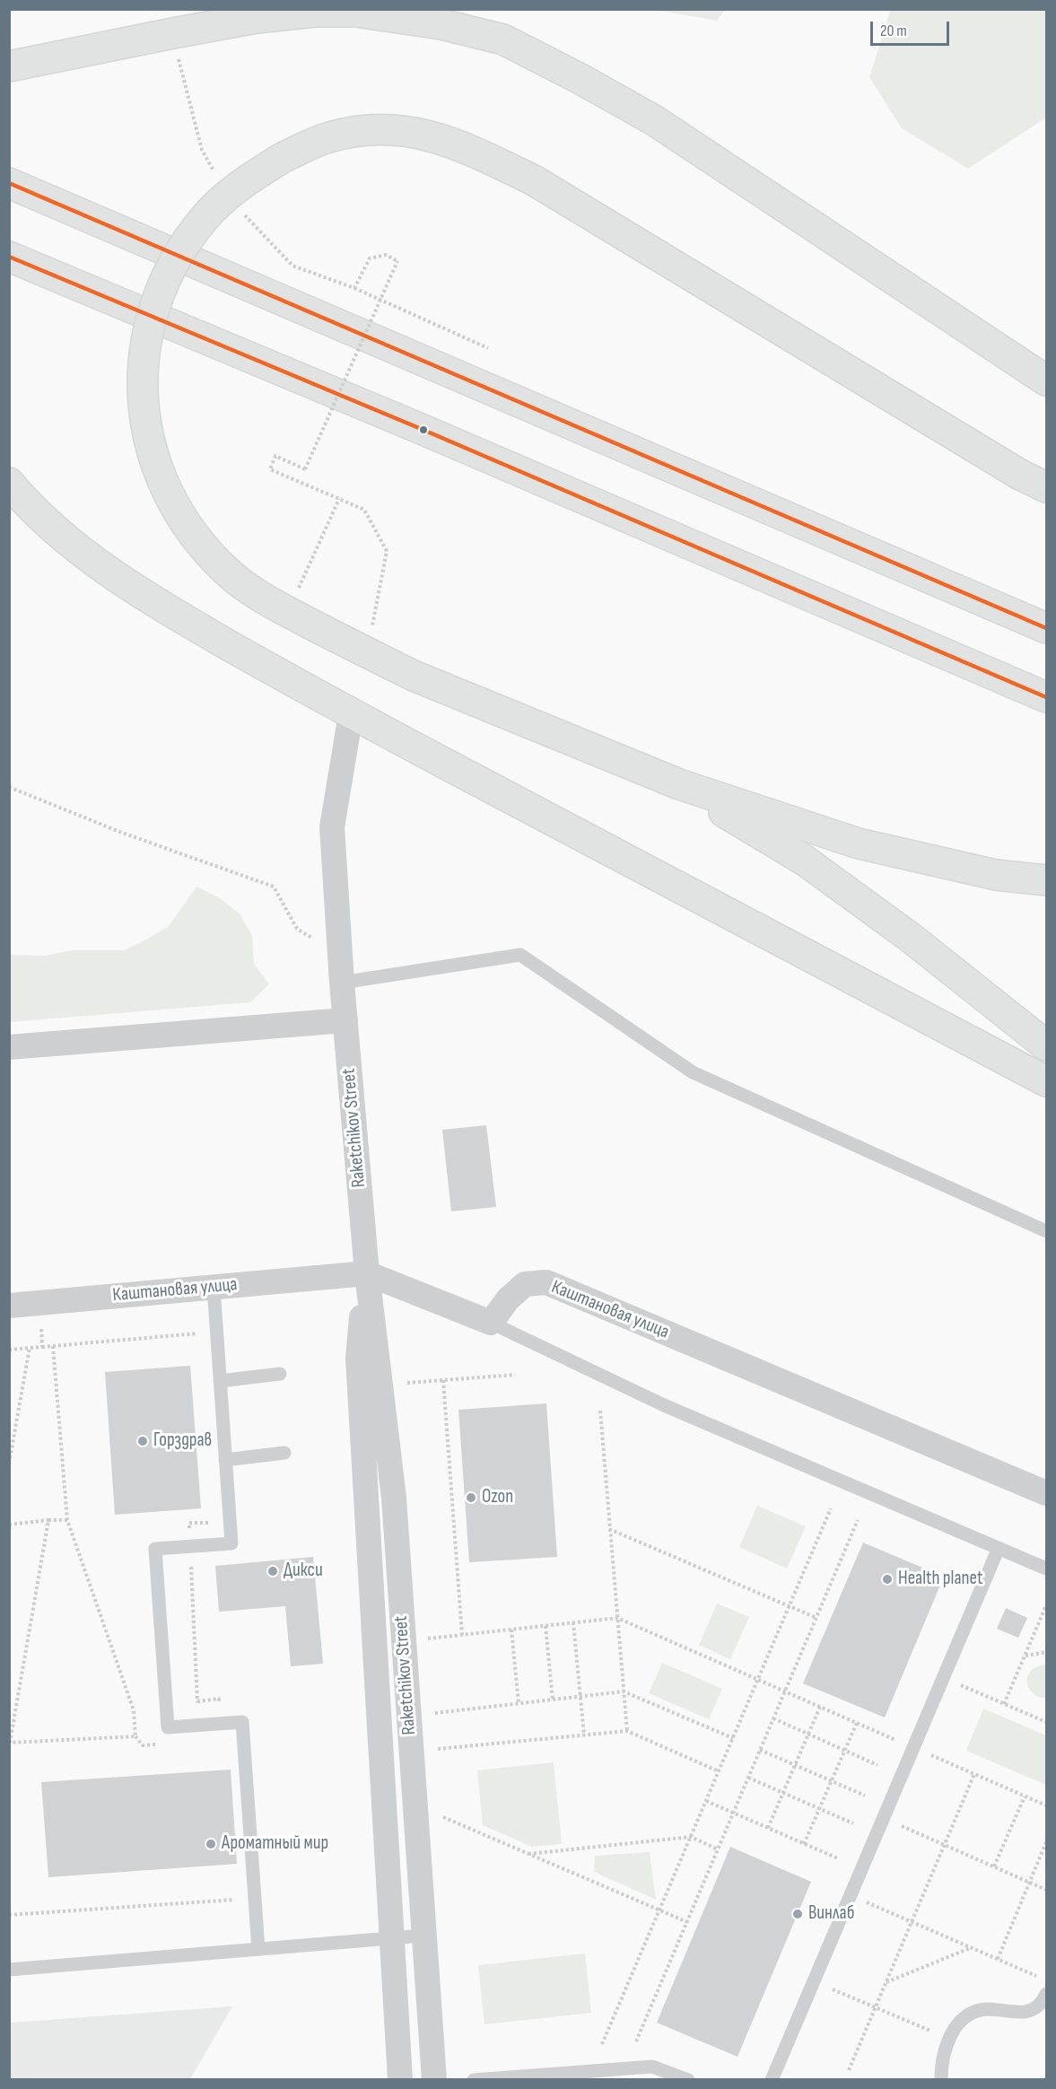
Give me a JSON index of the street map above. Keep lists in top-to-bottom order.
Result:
{
  "streets": {
    "street": ["Raketchikov Street", "Каштановая улица"]
  },
  "crossings": [
    ["Raketchikov Street", "Каштановая улица"]
  ],
  "places": [
    "Горздрав",
    "Ozon",
    "Дикси",
    "Health planet",
    "Ароматный мир",
    "Винлаб"
  ],
  "scale_bar": "20 m"
}
